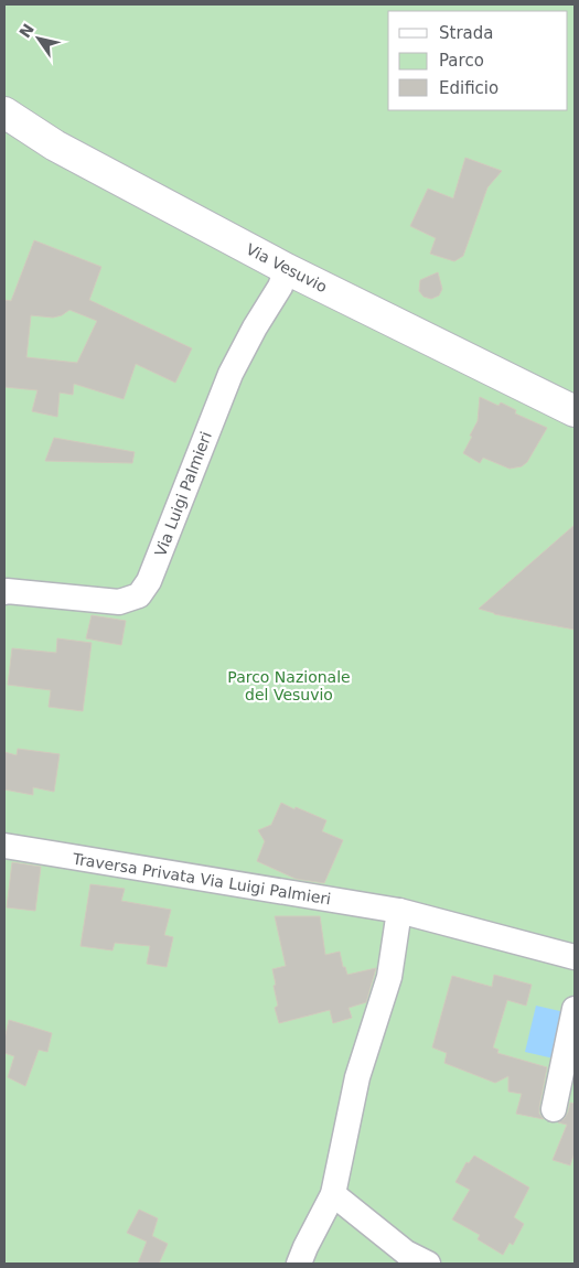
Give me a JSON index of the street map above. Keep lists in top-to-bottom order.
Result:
{
  "streets": {
    "street": ["Via Vesuvio", "Via Luigi Palmieri", "Traversa Privata Via Luigi Palmieri"]
  },
  "crossings": [
    ["Via Vesuvio", "Via Luigi Palmieri"]
  ],
  "parks": ["Parco Nazionale del Vesuvio"],
  "legend": ["Strada", "Parco", "Edificio"],
  "north": "top left"
}
